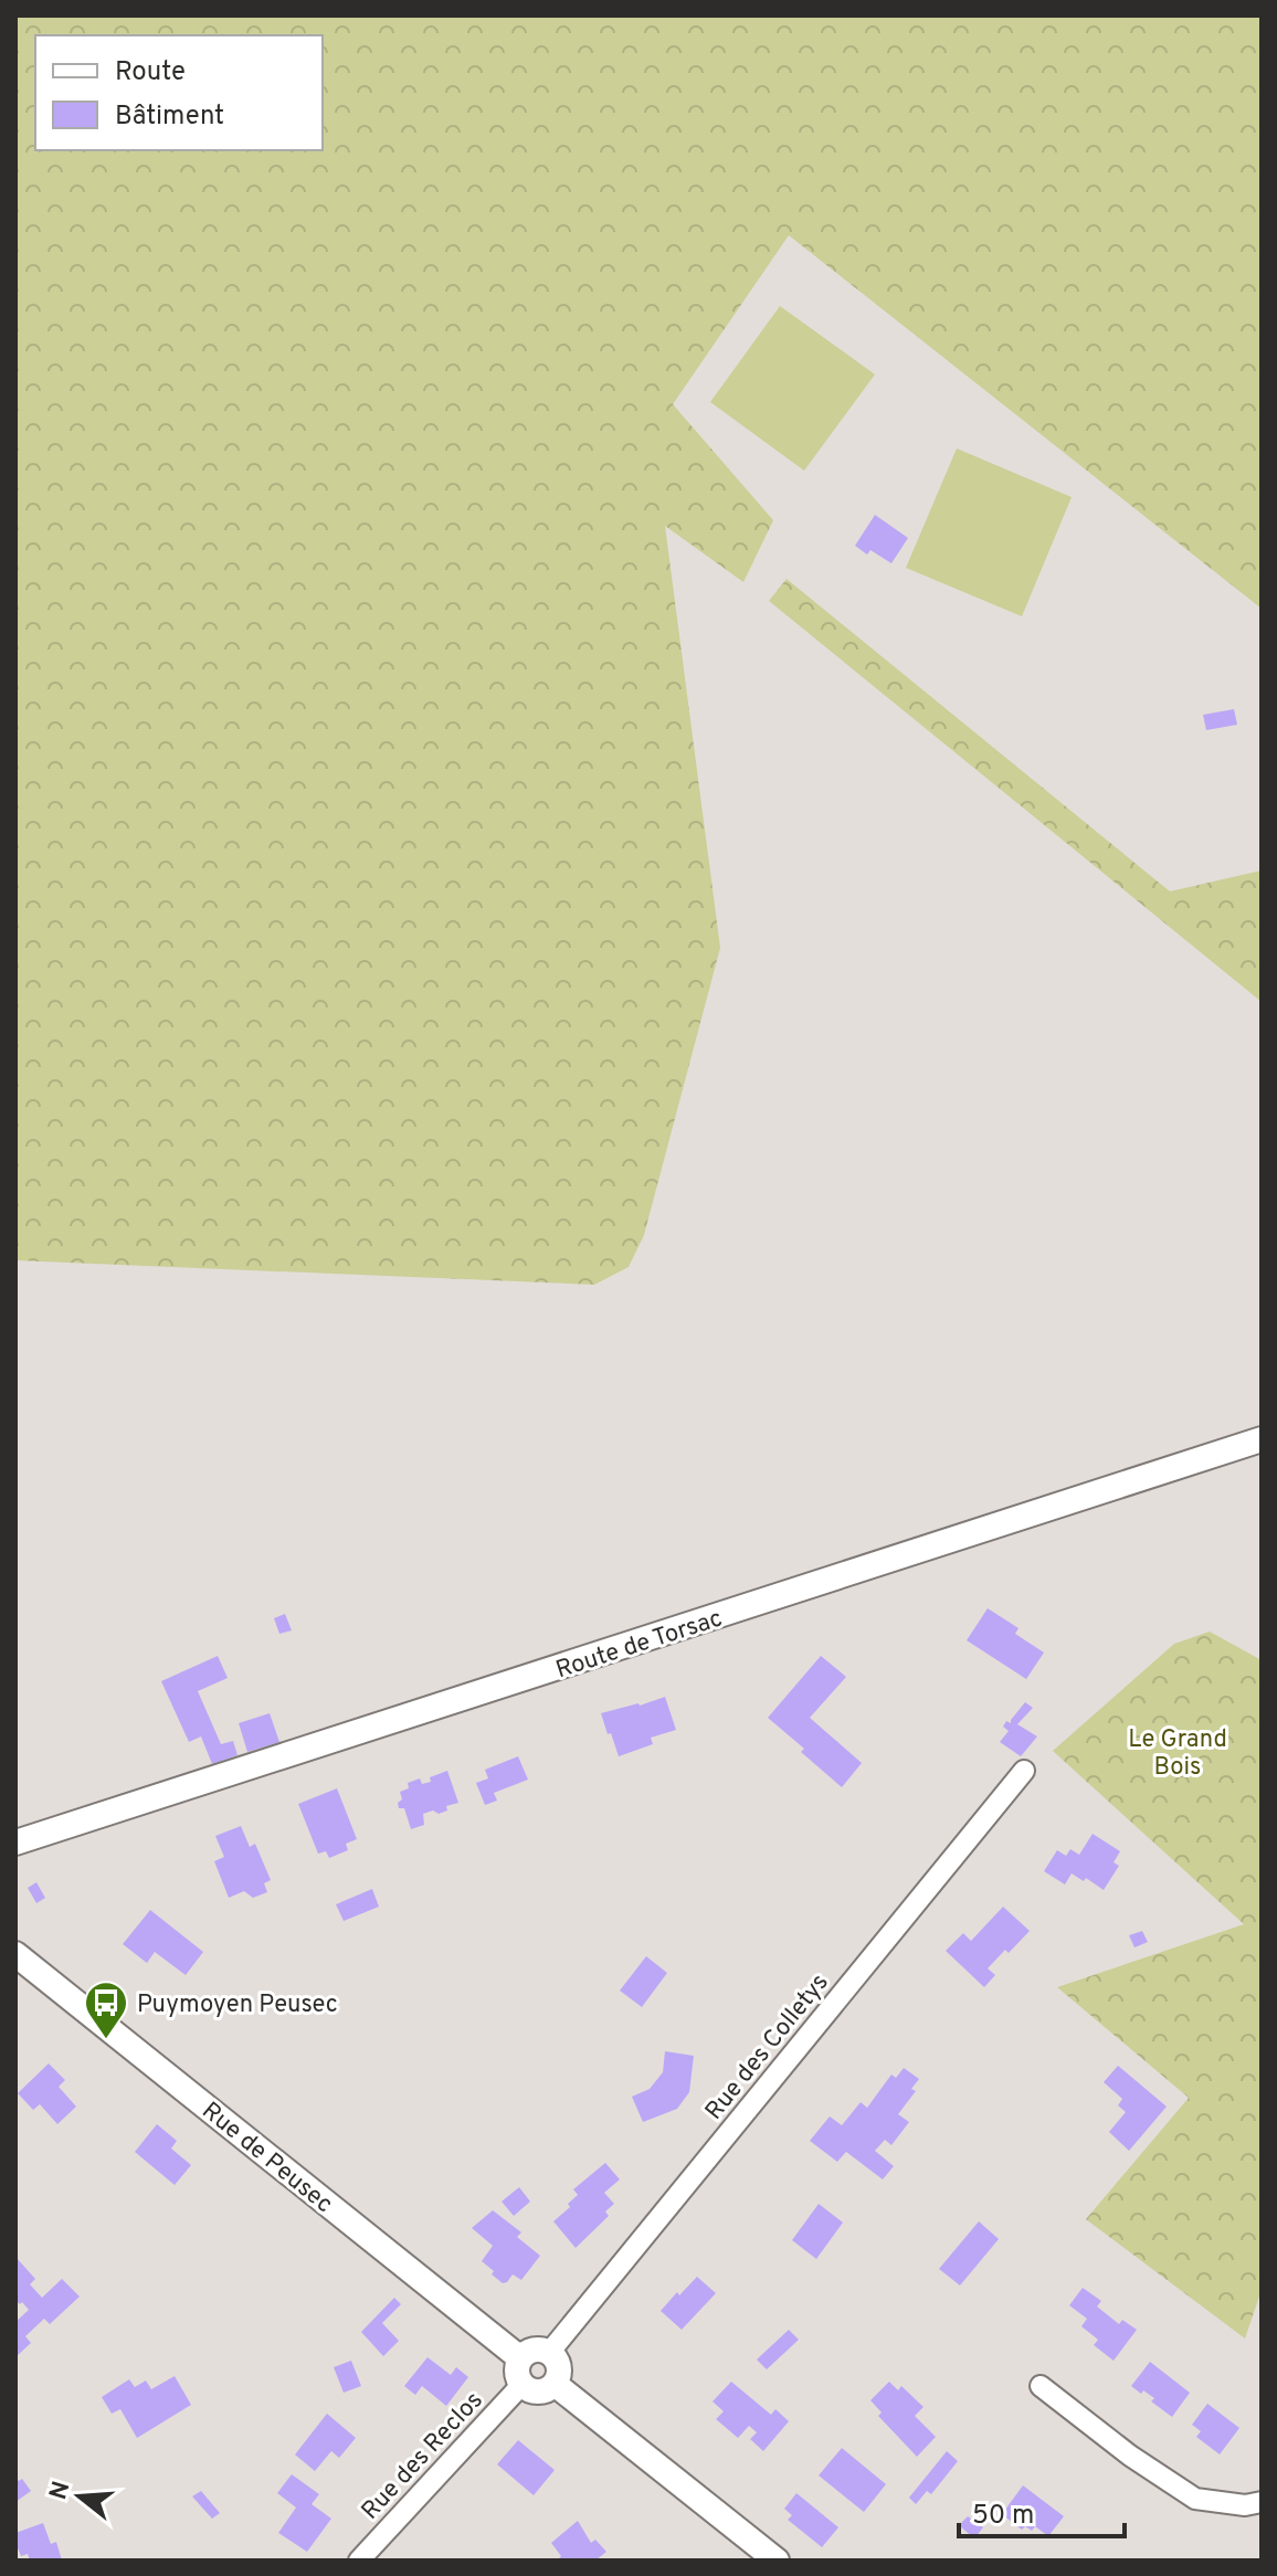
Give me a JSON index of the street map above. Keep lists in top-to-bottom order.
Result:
{
  "streets": {
    "street": [
      "Route de Torsac",
      "Rue des Colletys",
      "Rue de Peusec",
      "Rue des Reclos"
    ]
  },
  "crossings": [
    ["Rue des Colletys", "Rue de Peusec"],
    ["Rue des Colletys", "Rue des Reclos"],
    ["Rue de Peusec", "Rue des Reclos"]
  ],
  "parks": ["Le Grand Bois"],
  "places": {
    "bus stop": ["Puymoyen Peusec"]
  },
  "legend": ["Route", "Bâtiment"],
  "scale_bar": "50 m",
  "north": "left"
}
